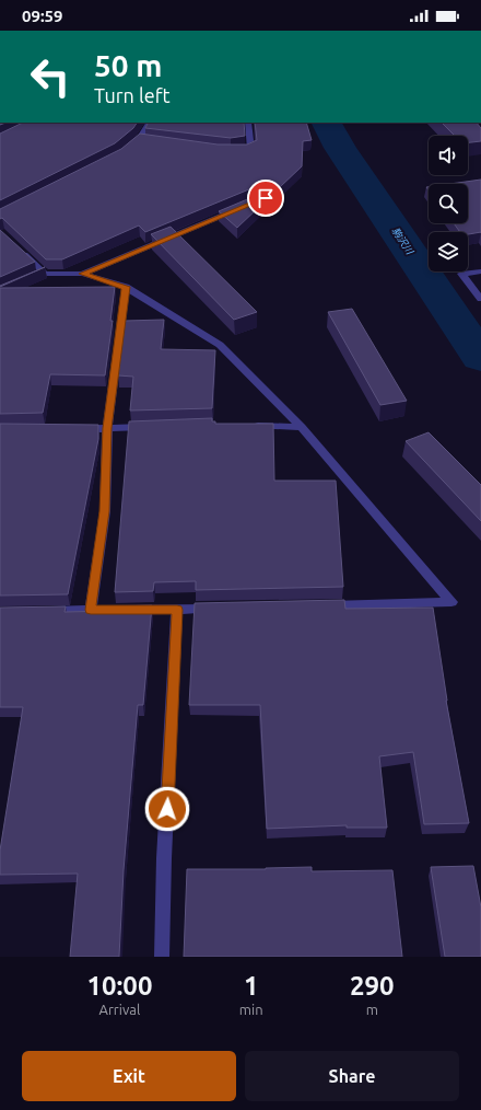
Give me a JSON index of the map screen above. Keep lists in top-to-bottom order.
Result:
{
  "water": ["駒沢川"],
  "page": {
    "status": "09:59",
    "turn": ["50 m", "Turn left"],
    "eta": [
      "10:00",
      "Arrival",
      "1",
      "min",
      "290",
      "m"
    ],
    "buttons": ["Exit", "Share"]
  }
}
